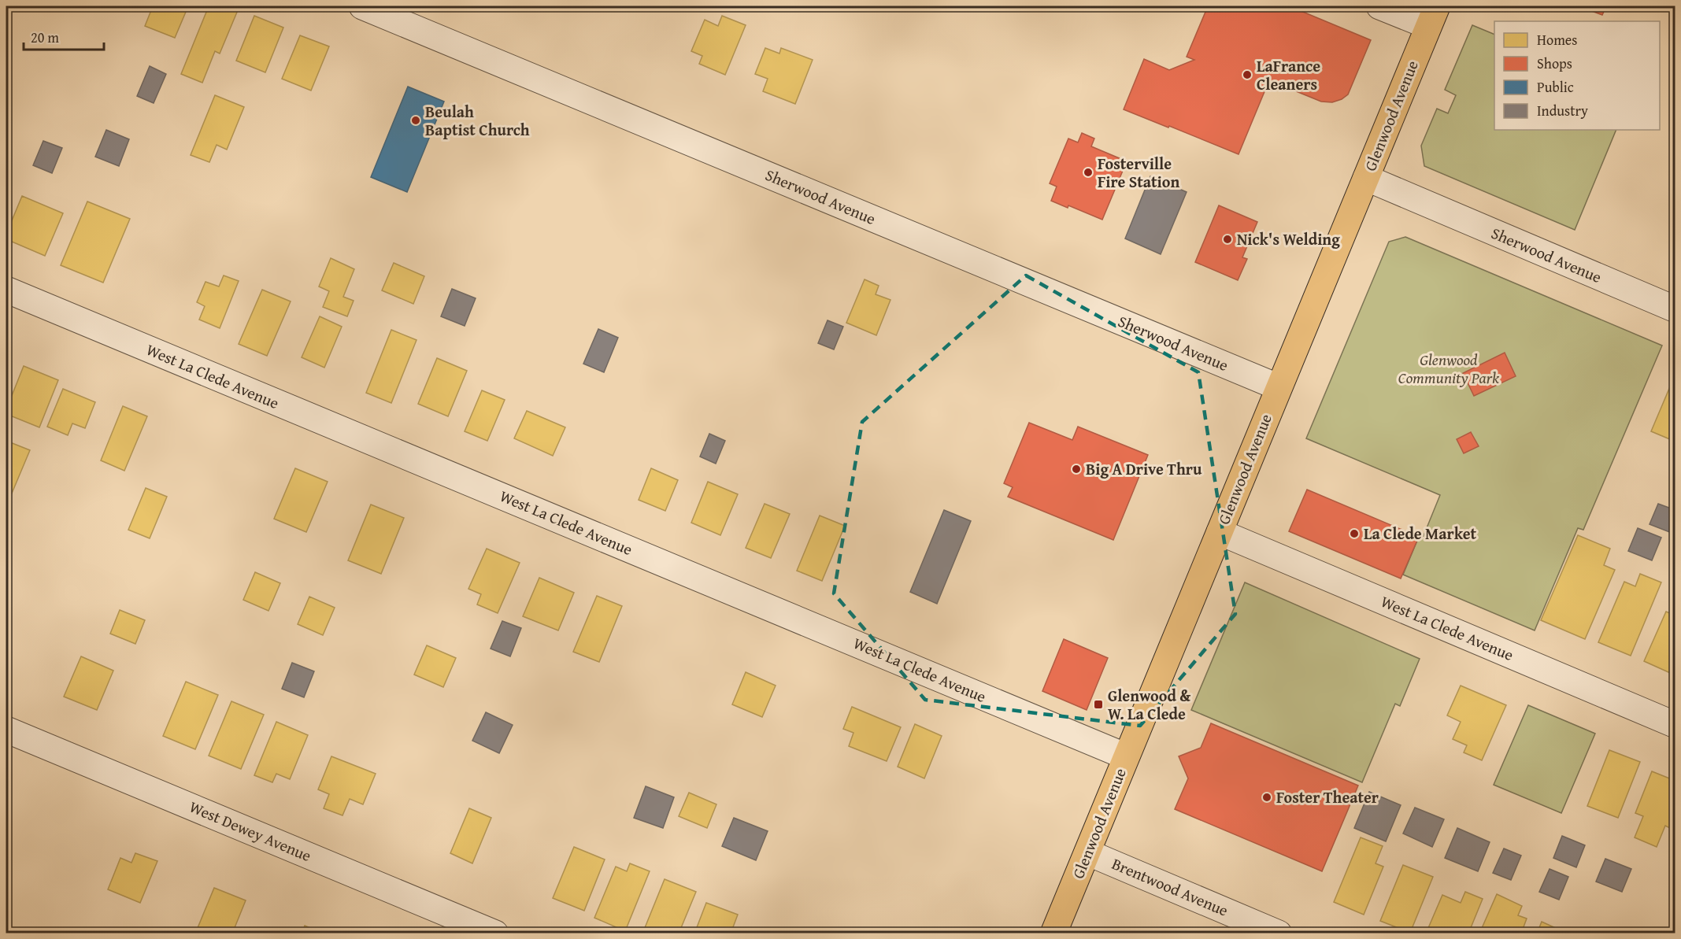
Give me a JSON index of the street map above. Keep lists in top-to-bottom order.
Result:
{
  "streets": {
    "main road": ["Glenwood Avenue"],
    "street": [
      "Sherwood Avenue",
      "West La Clede Avenue",
      "West Dewey Avenue",
      "Brentwood Avenue"
    ]
  },
  "crossings": [
    ["Glenwood Avenue", "Sherwood Avenue"],
    ["Glenwood Avenue", "West La Clede Avenue"],
    ["Glenwood Avenue", "Brentwood Avenue"]
  ],
  "parks": ["Glenwood Community Park"],
  "places": {
    "other": [
      "LaFrance Cleaners",
      "Beulah Baptist Church",
      "Fosterville Fire Station",
      "Nick's Welding",
      "Big A Drive Thru",
      "La Clede Market",
      "Foster Theater"
    ],
    "transit": ["Glenwood & W. La Clede"]
  },
  "legend": [
    "Homes",
    "Shops",
    "Public",
    "Industry"
  ],
  "scale_bar": "20 m"
}
